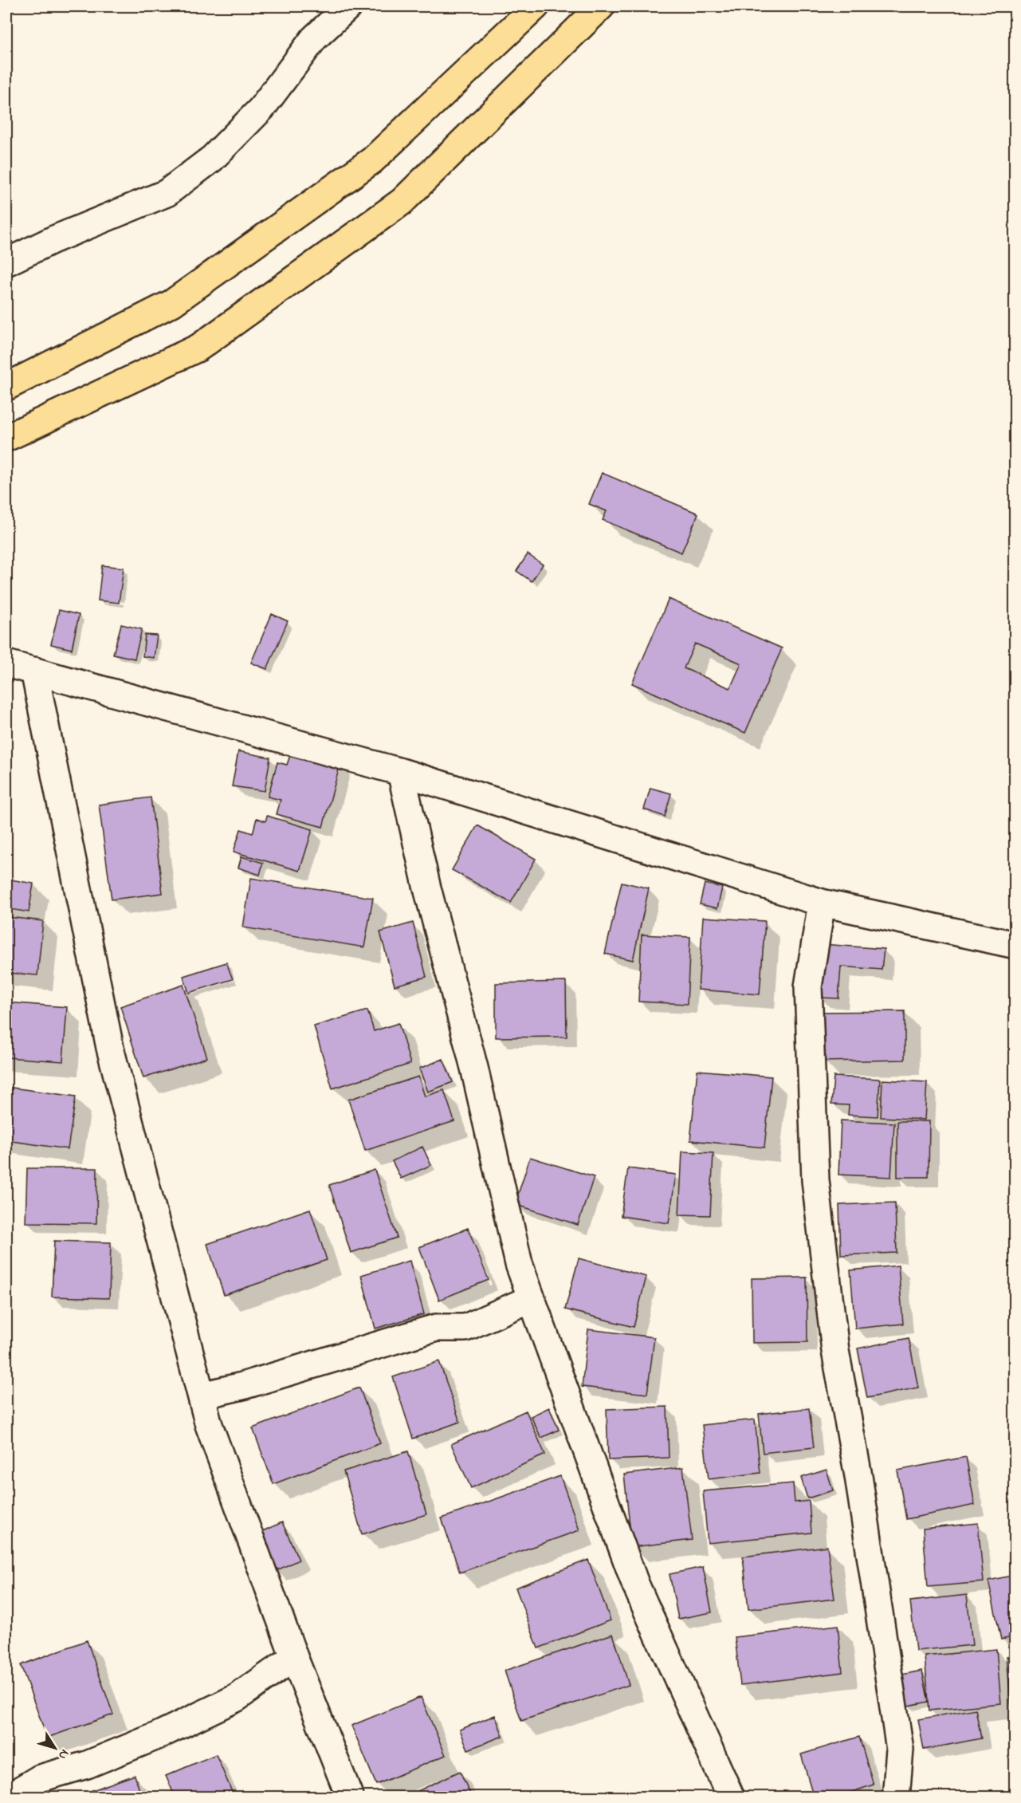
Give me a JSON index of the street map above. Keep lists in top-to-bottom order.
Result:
{
  "north": "bottom right"
}
